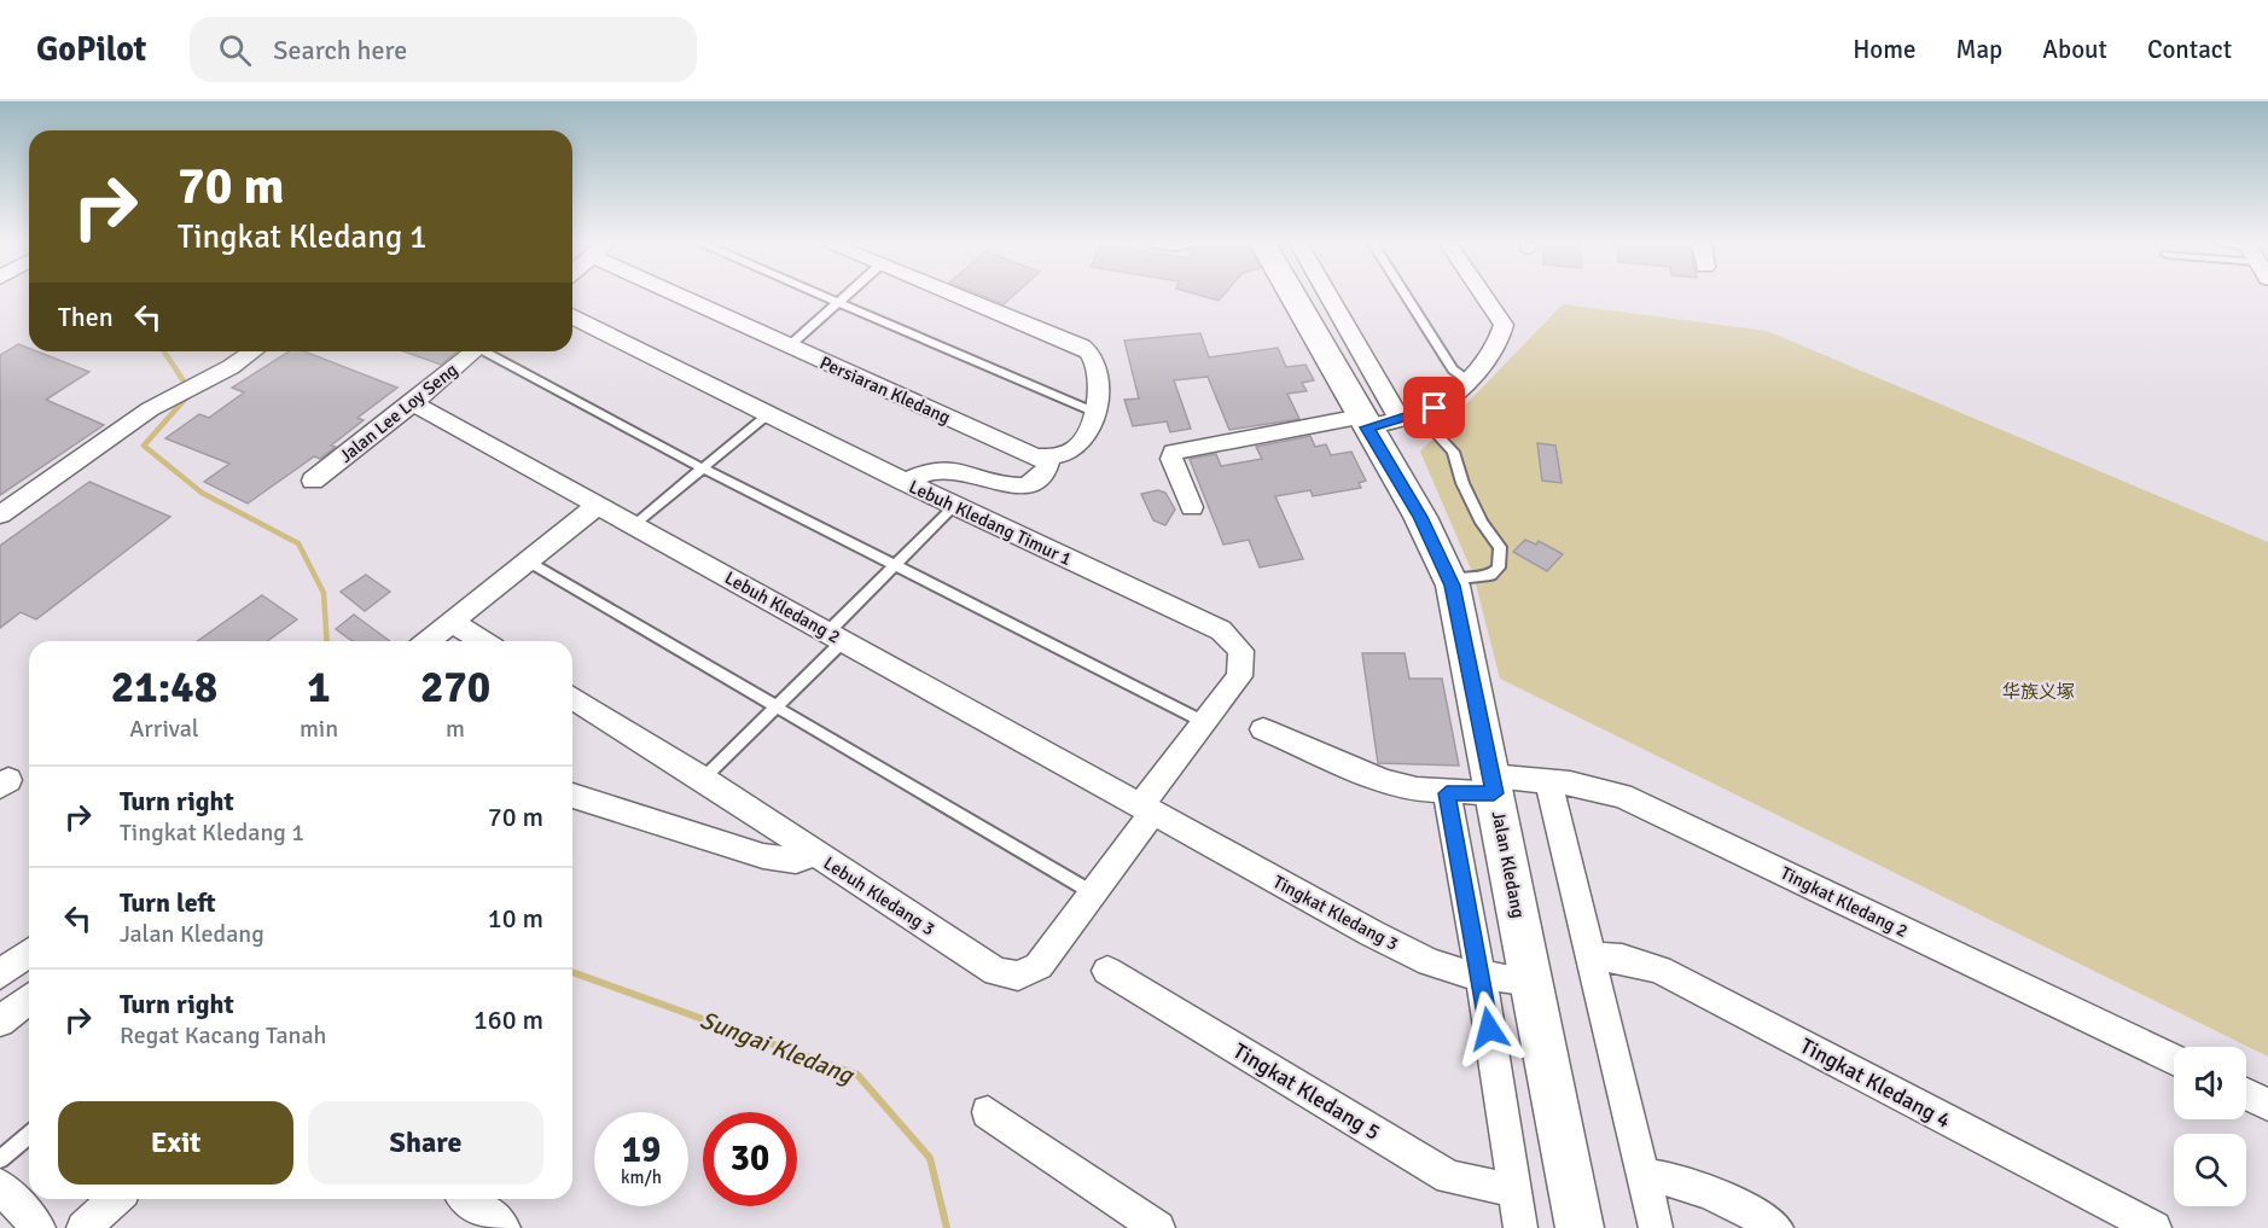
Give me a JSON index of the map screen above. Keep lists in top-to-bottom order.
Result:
{
  "streets": {
    "main road": ["Jalan Kledang"],
    "street": [
      "Persiaran Kledang",
      "Jalan Lee Loy Seng",
      "Lebuh Kledang Timur 1",
      "Lebuh Kledang 2",
      "Lebuh Kledang 3",
      "Tingkat Kledang 2",
      "Tingkat Kledang 3",
      "Tingkat Kledang 4",
      "Tingkat Kledang 5"
    ]
  },
  "crossings": [
    ["Jalan Lee Loy Seng", "Lebuh Kledang 2"],
    ["Lebuh Kledang Timur 1", "Lebuh Kledang 2"],
    ["Lebuh Kledang Timur 1", "Lebuh Kledang 3"],
    ["Lebuh Kledang Timur 1", "Tingkat Kledang 3"],
    ["Lebuh Kledang 2", "Lebuh Kledang 3"],
    ["Lebuh Kledang 2", "Tingkat Kledang 3"],
    ["Jalan Kledang", "Tingkat Kledang 2"],
    ["Jalan Kledang", "Tingkat Kledang 3"],
    ["Lebuh Kledang 3", "Tingkat Kledang 3"]
  ],
  "water": ["Sungai Kledang"],
  "parks": ["华族义塚"],
  "page": {
    "header": "GoPilot",
    "search": "Search here",
    "nav": [
      "Home",
      "Map",
      "About",
      "Contact"
    ],
    "turn": ["70 m", "Tingkat Kledang 1"],
    "then": "Then",
    "eta": [
      "21:48",
      "Arrival",
      "1",
      "min",
      "270",
      "m"
    ],
    "list": [
      {
        "name": "Turn right",
        "note": "Tingkat Kledang 1",
        "value": "70 m"
      },
      {
        "name": "Turn left",
        "note": "Jalan Kledang",
        "value": "10 m"
      },
      {
        "name": "Turn right",
        "note": "Regat Kacang Tanah",
        "value": "160 m"
      }
    ],
    "buttons": ["Exit", "Share"],
    "speed": "19 km/h",
    "limit": "30"
  }
}
